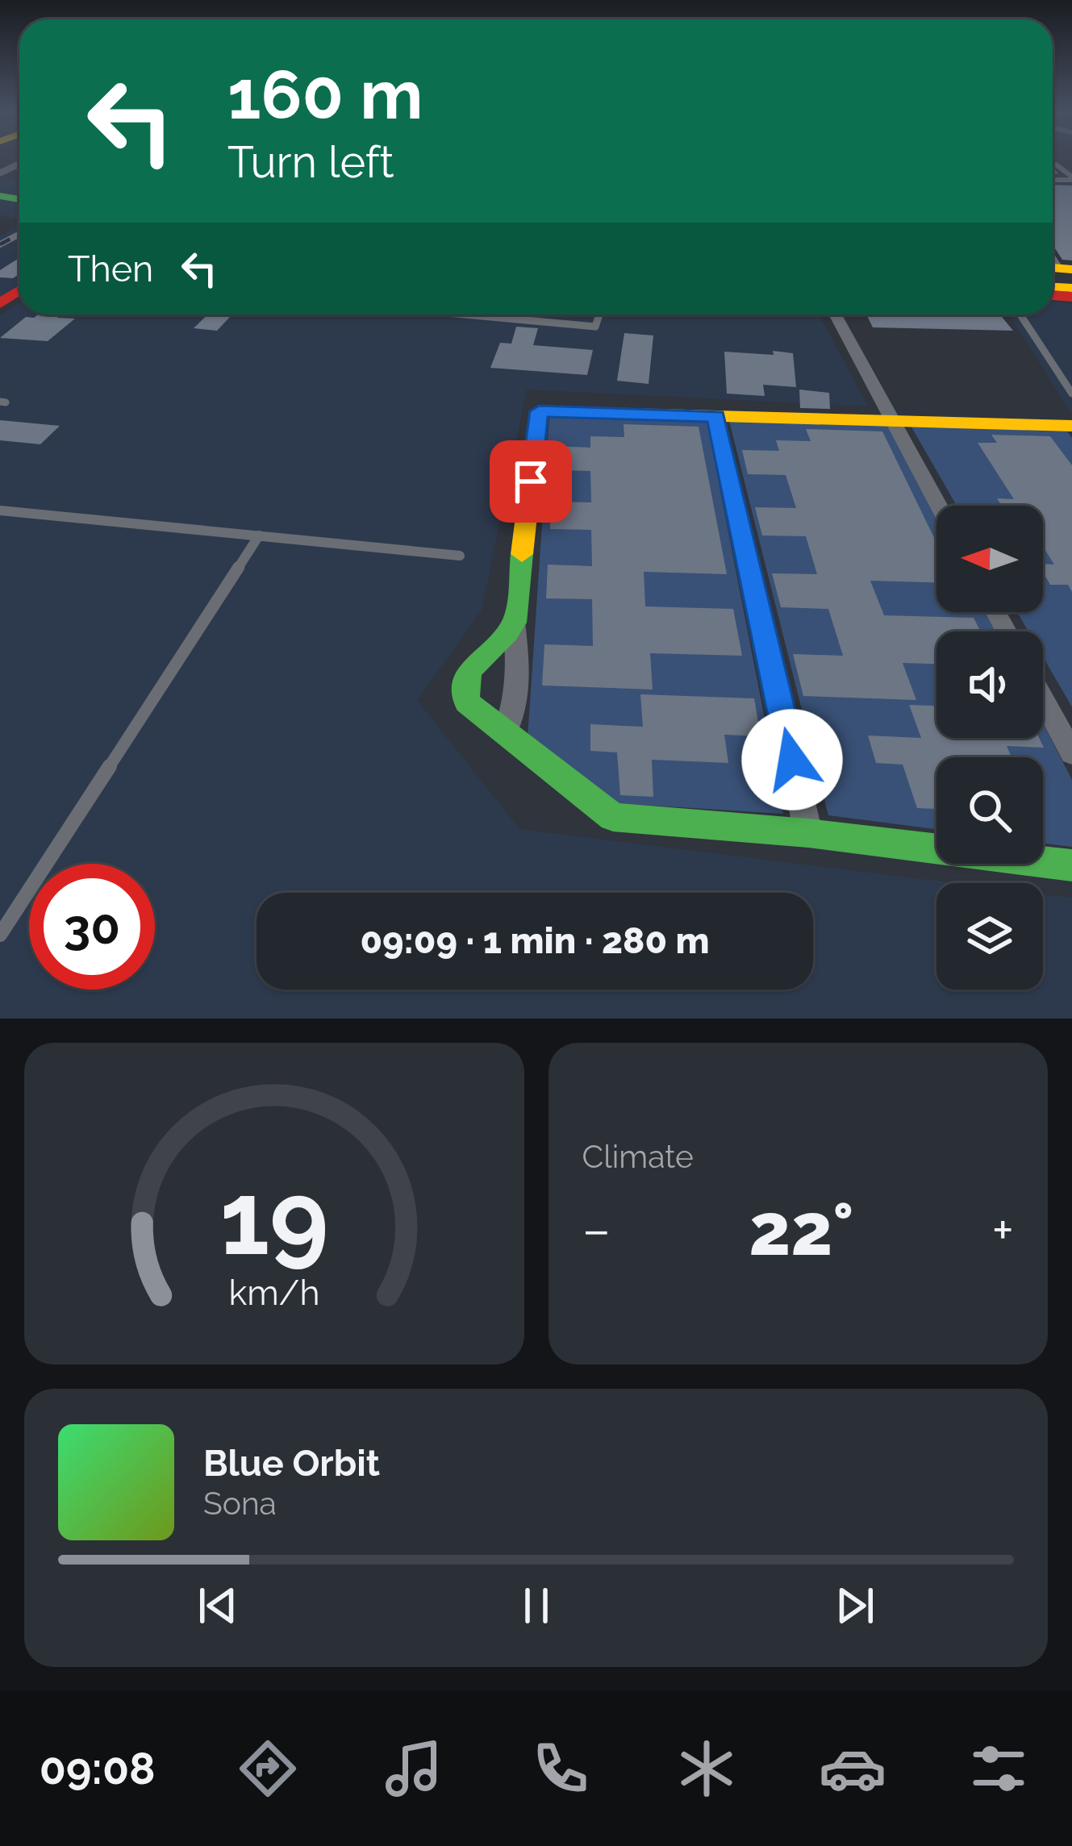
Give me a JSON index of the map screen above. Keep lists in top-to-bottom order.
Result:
{
  "north": "left",
  "page": {
    "turn": ["160 m", "Turn left"],
    "then": "Then",
    "limit": "30",
    "trip": "09:09 · 1 min · 280 m",
    "tile": "Climate",
    "heat": ["−", "22°", "+"],
    "song": ["Blue Orbit", "Sona"],
    "tabs": "09:08",
    "gauge": ["19", "km/h"]
  }
}
